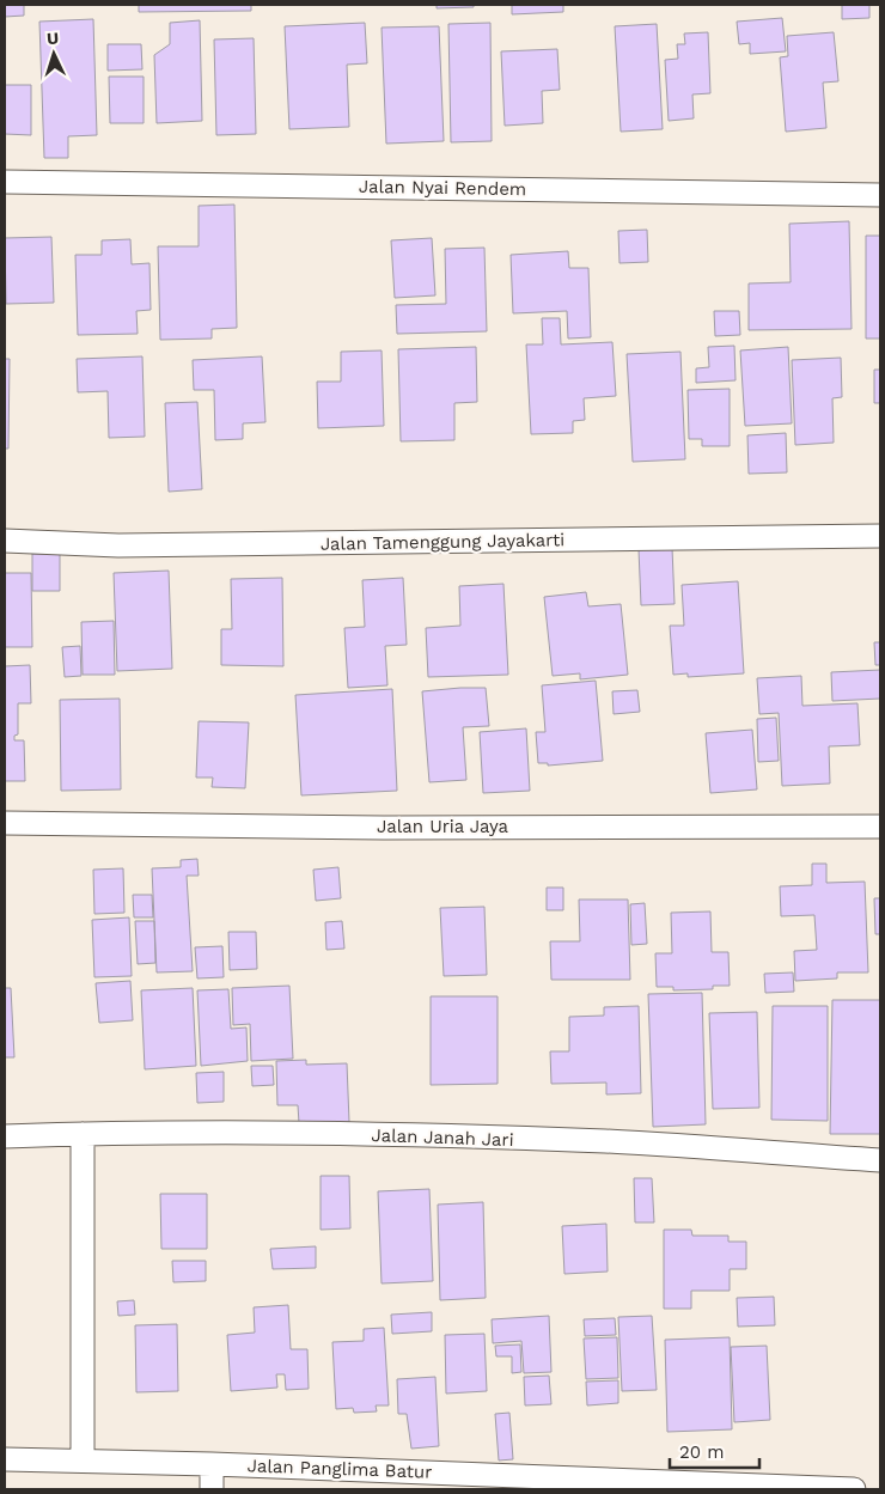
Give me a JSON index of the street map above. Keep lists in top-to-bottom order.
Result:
{
  "streets": {
    "street": [
      "Jalan Nyai Rendem",
      "Jalan Tamenggung Jayakarti",
      "Jalan Uria Jaya",
      "Jalan Janah Jari",
      "Jalan Panglima Batur"
    ]
  },
  "scale_bar": "20 m",
  "north": "top"
}
